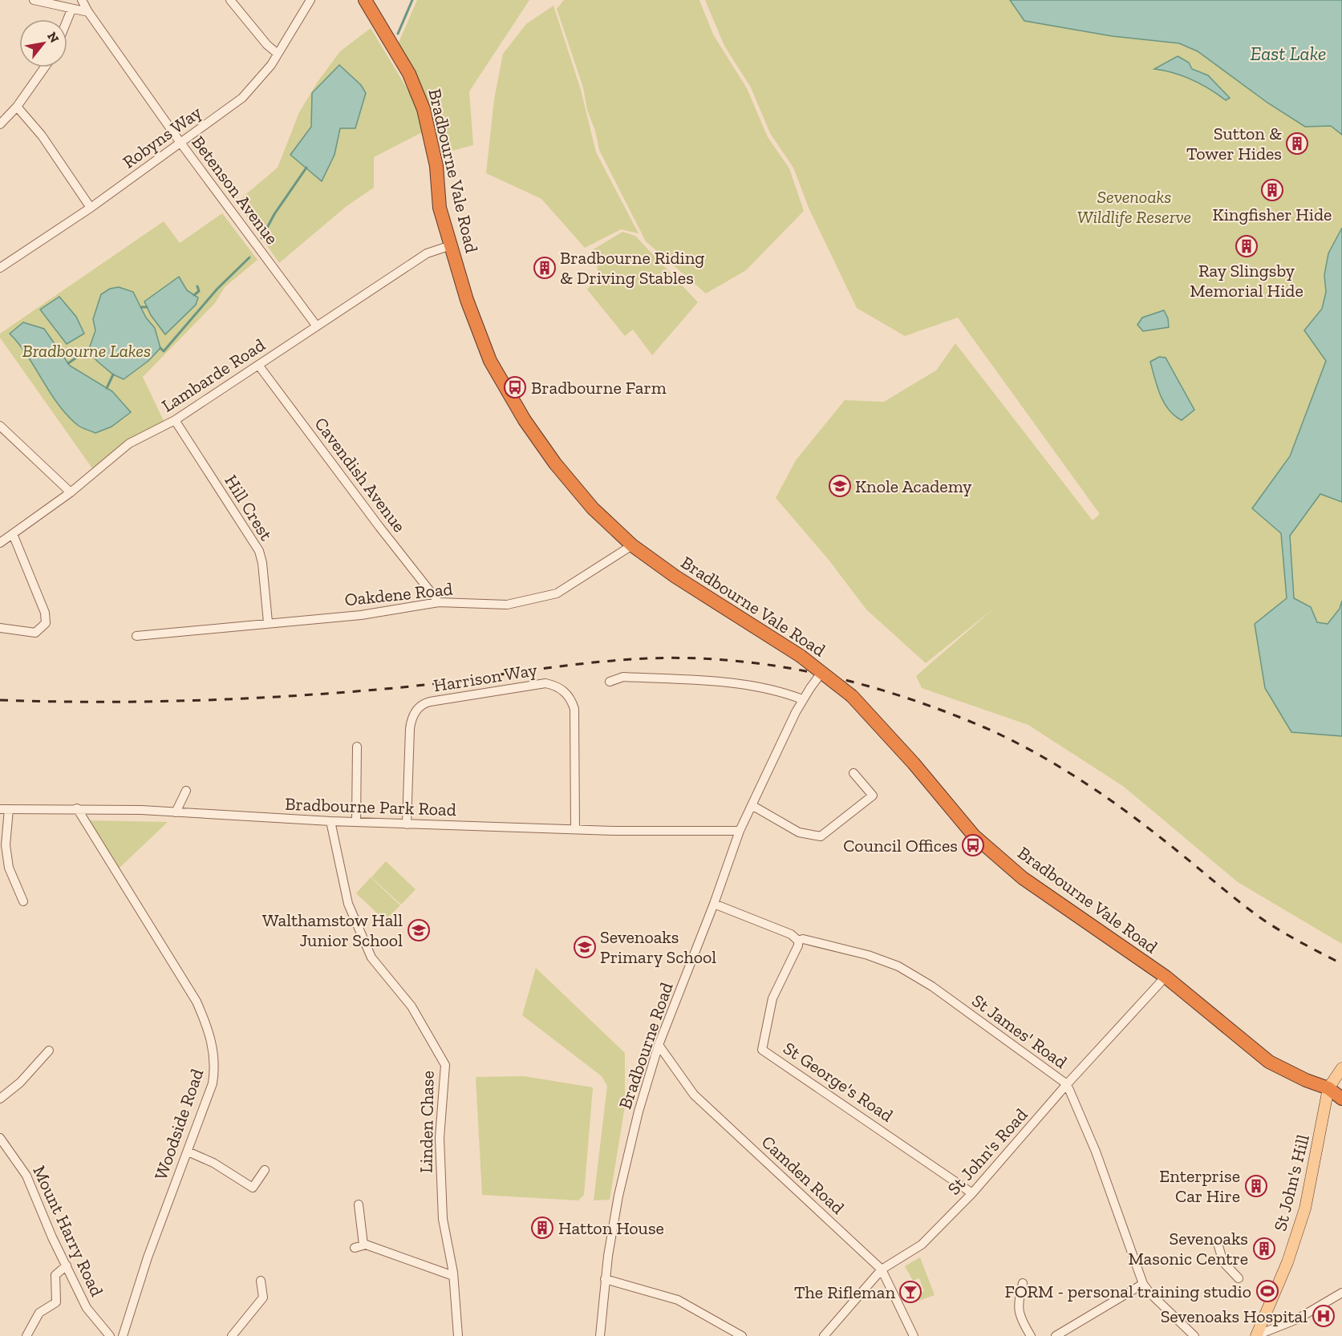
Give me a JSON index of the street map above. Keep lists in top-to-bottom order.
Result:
{
  "streets": {
    "highway": ["Bradbourne Vale Road"],
    "main road": ["St John's Hill"],
    "street": [
      "Robyns Way",
      "Betenson Avenue",
      "Lambarde Road",
      "Cavendish Avenue",
      "Hill Crest",
      "Oakdene Road",
      "Harrison Way",
      "Bradbourne Park Road",
      "St James' Road",
      "Bradbourne Road",
      "St George's Road",
      "Linden Chase",
      "Woodside Road",
      "St John's Road",
      "Camden Road",
      "Mount Harry Road"
    ]
  },
  "crossings": [
    ["Robyns Way", "Betenson Avenue"],
    ["Bradbourne Vale Road", "Lambarde Road"],
    ["Bradbourne Vale Road", "Oakdene Road"],
    ["Bradbourne Vale Road", "Bradbourne Road"],
    ["Bradbourne Vale Road", "St John's Road"],
    ["Bradbourne Vale Road", "St John's Hill"],
    ["Betenson Avenue", "Lambarde Road"],
    ["Lambarde Road", "Cavendish Avenue"],
    ["Lambarde Road", "Hill Crest"],
    ["Cavendish Avenue", "Oakdene Road"],
    ["Hill Crest", "Oakdene Road"],
    ["Harrison Way", "Bradbourne Park Road"],
    ["Bradbourne Park Road", "Bradbourne Road"],
    ["Bradbourne Park Road", "Linden Chase"],
    ["Bradbourne Park Road", "Woodside Road"],
    ["St James' Road", "St George's Road"],
    ["St James' Road", "St John's Road"],
    ["Bradbourne Road", "Camden Road"],
    ["St George's Road", "St John's Road"],
    ["St John's Road", "Camden Road"]
  ],
  "water": ["East Lake"],
  "parks": ["Sevenoaks Wildlife Reserve", "Bradbourne Lakes"],
  "places": {
    "building": [
      "Sutton & Tower Hides",
      "Kingfisher Hide",
      "Ray Slingsby Memorial Hide",
      "Bradbourne Riding & Driving Stables",
      "Enterprise Car Hire",
      "Hatton House",
      "Sevenoaks Masonic Centre"
    ],
    "bus stop": ["Bradbourne Farm", "Council Offices"],
    "school or university": ["Knole Academy", "Walthamstow Hall Junior School", "Sevenoaks Primary School"],
    "sports": ["FORM - personal training studio"],
    "bar": ["The Rifleman"],
    "hospital": ["Sevenoaks Hospital"]
  },
  "north": "top right"
}
